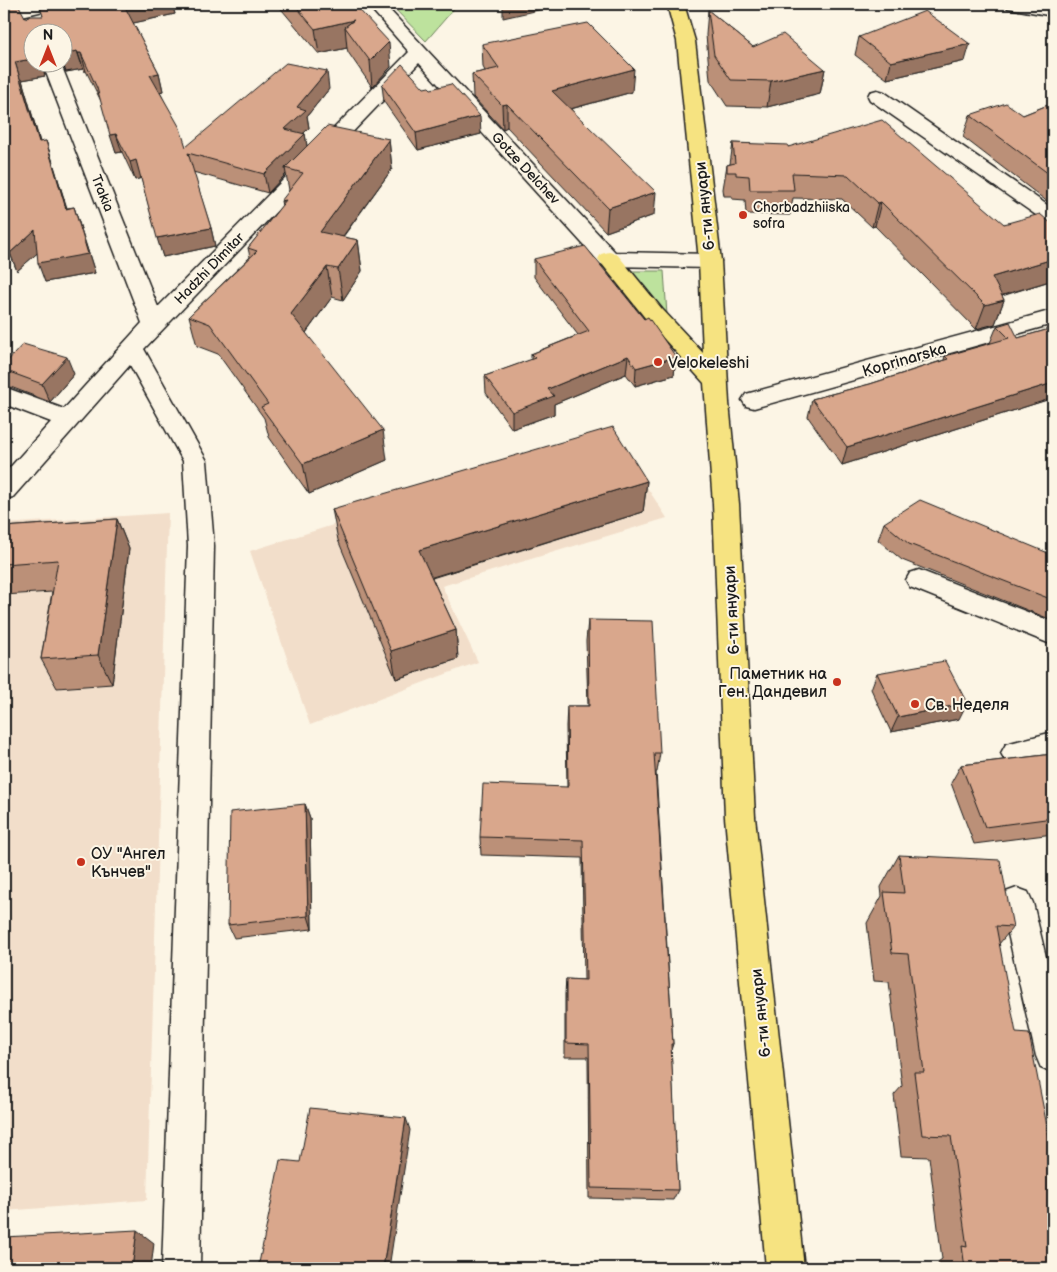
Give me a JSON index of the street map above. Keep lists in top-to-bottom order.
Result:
{
  "streets": {
    "main road": ["6-ти януари"],
    "street": [
      "Gotze Delchev",
      "Trakia",
      "Hadzhi Dimitar",
      "Koprinarska"
    ]
  },
  "crossings": [
    ["Gotze Delchev", "Hadzhi Dimitar"],
    ["Trakia", "Hadzhi Dimitar"]
  ],
  "places": [
    "Chorbadzhiiska sofra",
    "Velokeleshi",
    "Паметник на Ген. Дандевил",
    "Св. Неделя",
    "ОУ \"Ангел Кънчев\""
  ],
  "north": "top"
}
